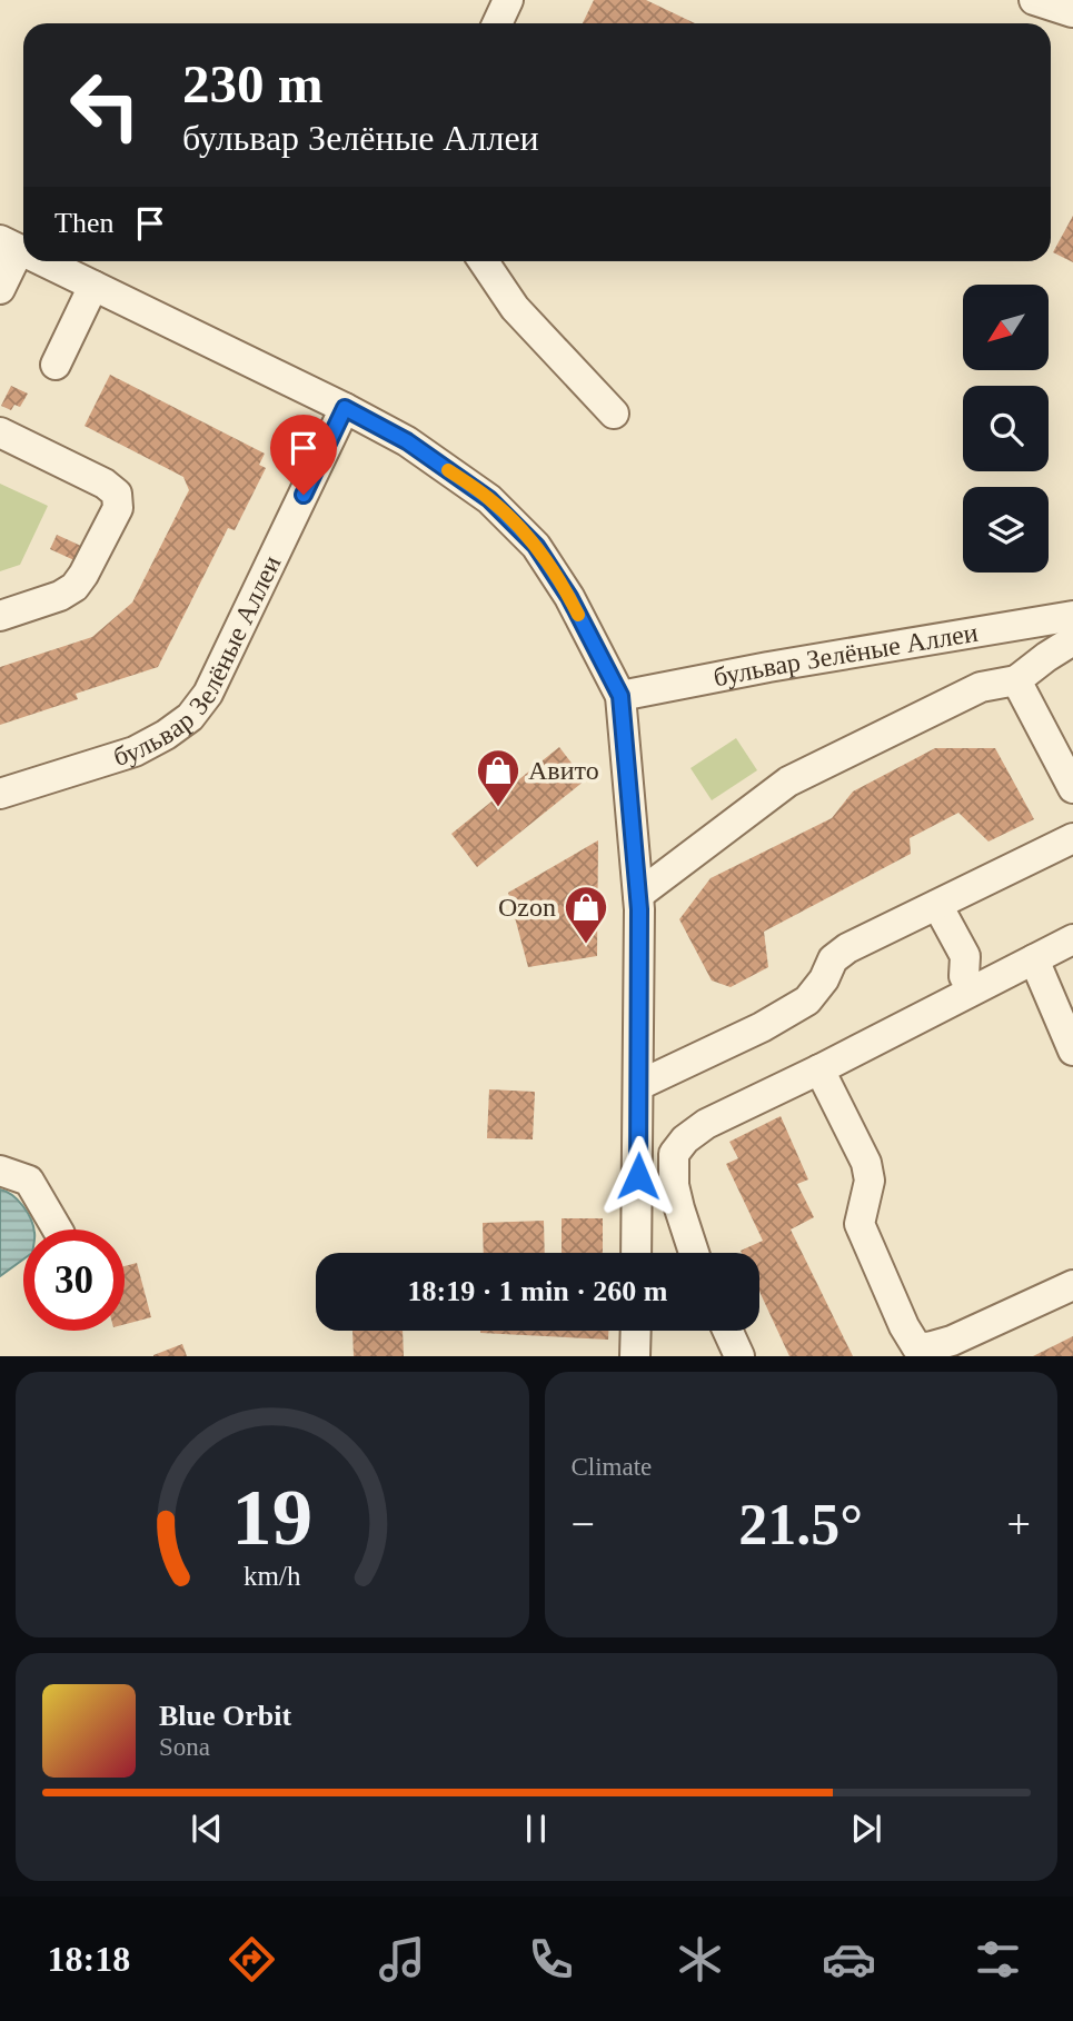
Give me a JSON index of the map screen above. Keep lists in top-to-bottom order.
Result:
{
  "streets": {
    "street": ["бульвар Зелёные Аллеи"]
  },
  "places": {
    "shop": ["Авито", "Ozon"]
  },
  "north": "bottom left",
  "page": {
    "turn": ["230 m", "бульвар Зелёные Аллеи"],
    "then": "Then",
    "limit": "30",
    "trip": "18:19 · 1 min · 260 m",
    "tile": "Climate",
    "heat": ["−", "21.5°", "+"],
    "song": ["Blue Orbit", "Sona"],
    "tabs": "18:18",
    "gauge": ["19", "km/h"]
  }
}
